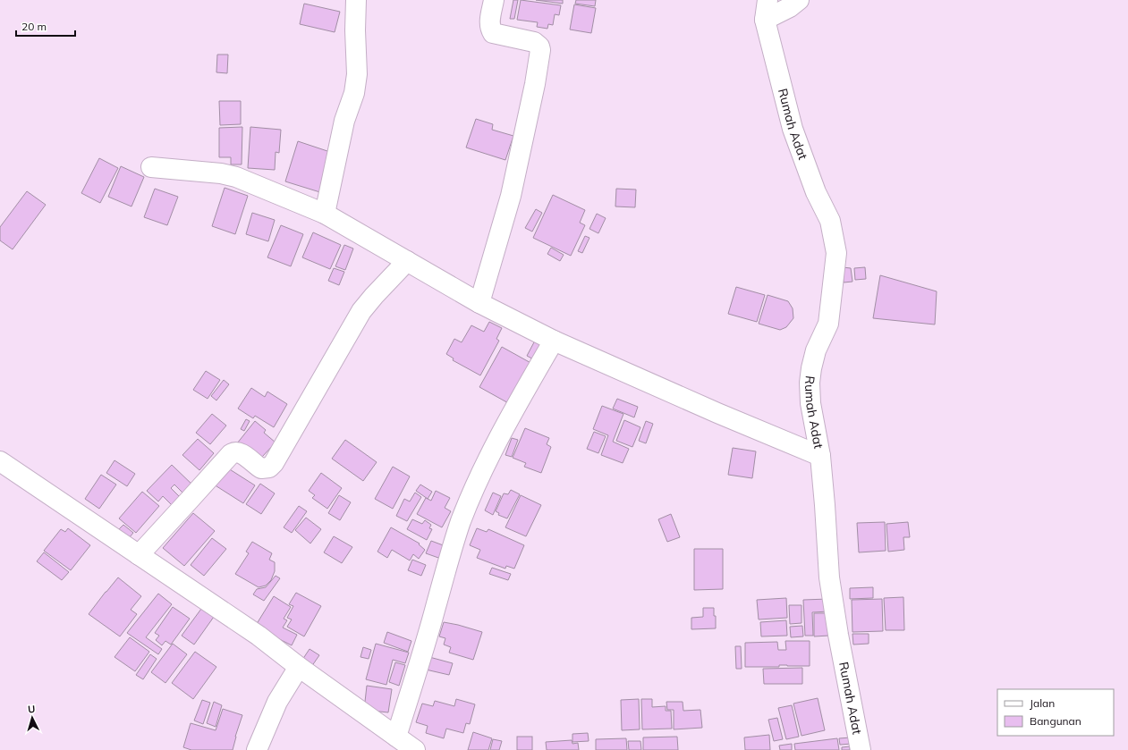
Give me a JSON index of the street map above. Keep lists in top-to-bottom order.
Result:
{
  "streets": {
    "street": ["Rumah Adat"]
  },
  "legend": ["Jalan", "Bangunan"],
  "scale_bar": "20 m",
  "north": "top"
}
